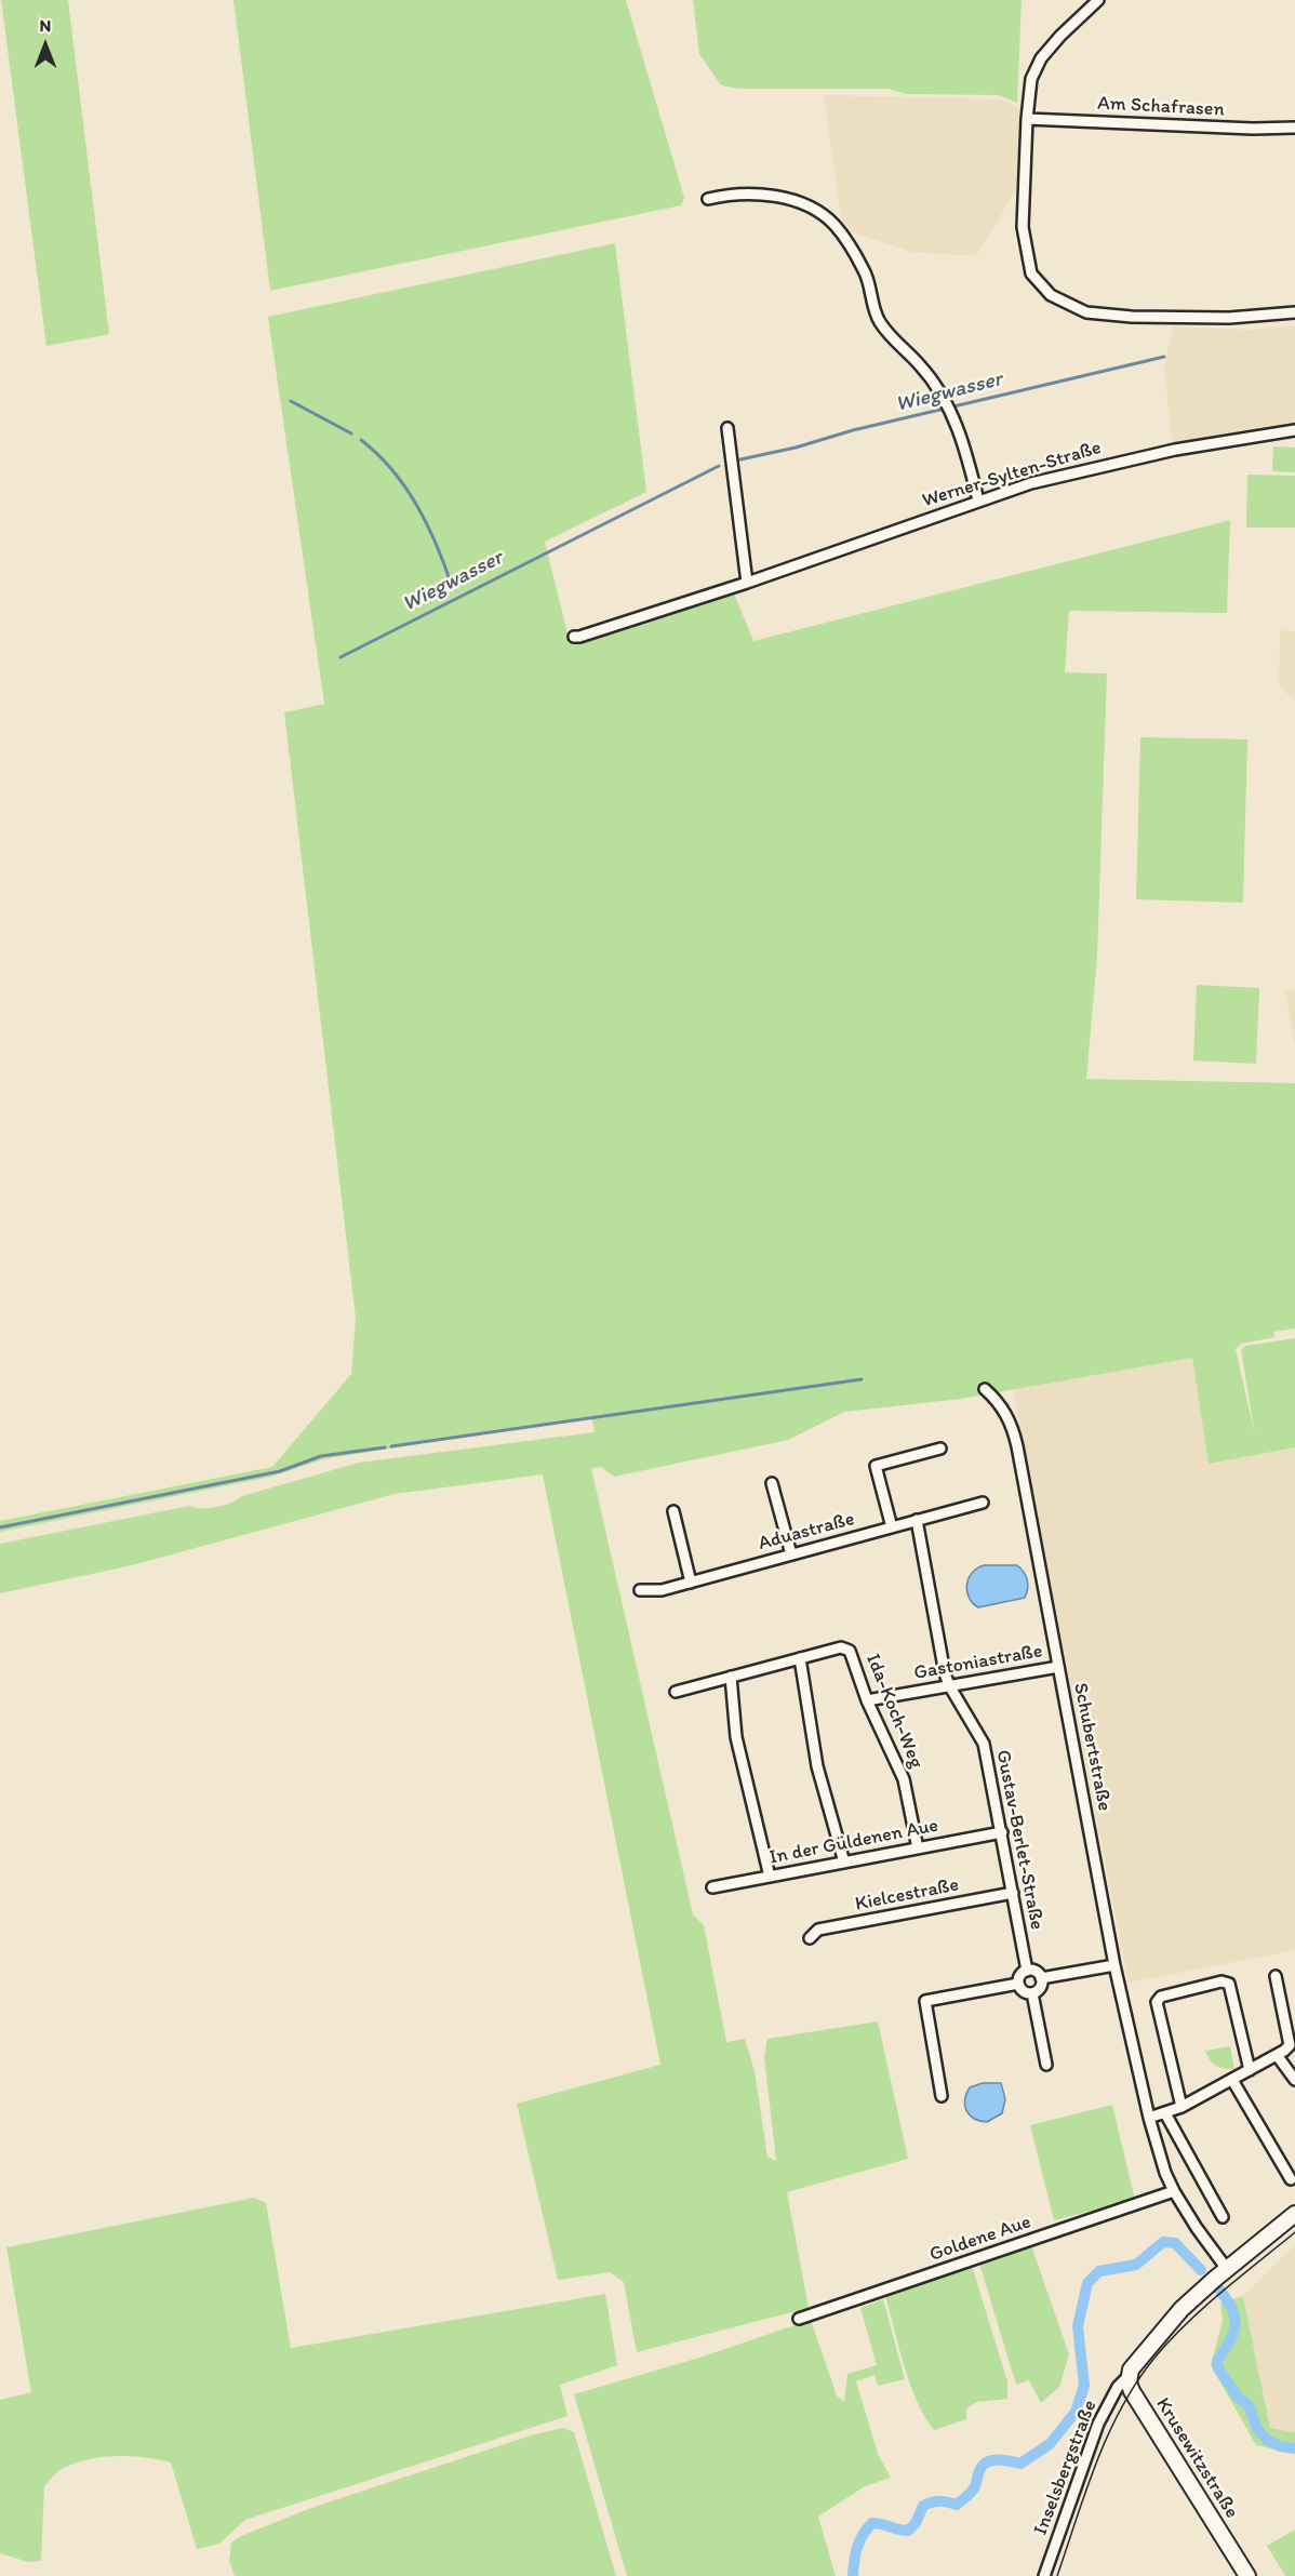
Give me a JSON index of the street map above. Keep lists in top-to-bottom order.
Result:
{
  "streets": {
    "main road": ["Krusewitzstraße"],
    "street": [
      "Am Schafrasen",
      "Werner-Sylten-Straße",
      "Aduastraße",
      "Gastoniastraße",
      "Ida-Koch-Weg",
      "Schubertstraße",
      "Gustav-Berlet-Straße",
      "In der Güldenen Aue",
      "Kielcestraße",
      "Goldene Aue",
      "Inselsbergstraße"
    ]
  },
  "crossings": [
    ["Aduastraße", "Gustav-Berlet-Straße"],
    ["Gastoniastraße", "Ida-Koch-Weg"],
    ["Gastoniastraße", "Schubertstraße"],
    ["Gastoniastraße", "Gustav-Berlet-Straße"],
    ["Ida-Koch-Weg", "In der Güldenen Aue"],
    ["Schubertstraße", "Goldene Aue"],
    ["Gustav-Berlet-Straße", "In der Güldenen Aue"],
    ["Gustav-Berlet-Straße", "Kielcestraße"],
    ["Krusewitzstraße", "Inselsbergstraße"]
  ],
  "water": ["Wiegwasser"],
  "north": "top"
}
